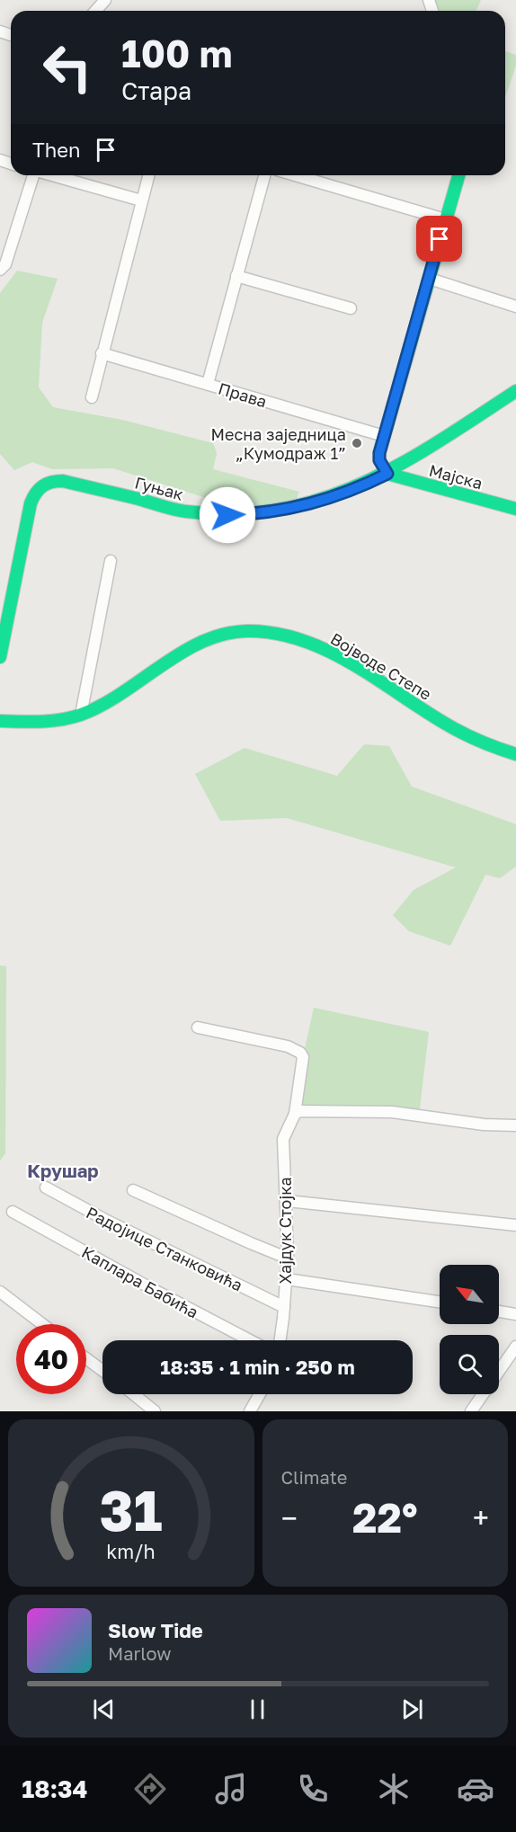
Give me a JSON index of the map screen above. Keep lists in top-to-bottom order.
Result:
{
  "streets": {
    "street": [
      "Права",
      "Мајска",
      "Гуњак",
      "Војводе Степе",
      "Хајдук Стојка",
      "Радојице Станковића",
      "Каплара Бабића"
    ]
  },
  "crossings": [
    ["Мајска", "Гуњак"],
    ["Хајдук Стојка", "Радојице Станковића"]
  ],
  "districts": ["Крушар"],
  "places": ["Месна заједница „Кумодраж 1”"],
  "north": "top left",
  "page": {
    "turn": ["100 m", "Стара"],
    "then": "Then",
    "limit": "40",
    "trip": "18:35 · 1 min · 250 m",
    "tile": "Climate",
    "heat": ["−", "22°", "+"],
    "song": ["Slow Tide", "Marlow"],
    "tabs": "18:34",
    "gauge": ["31", "km/h"]
  }
}
